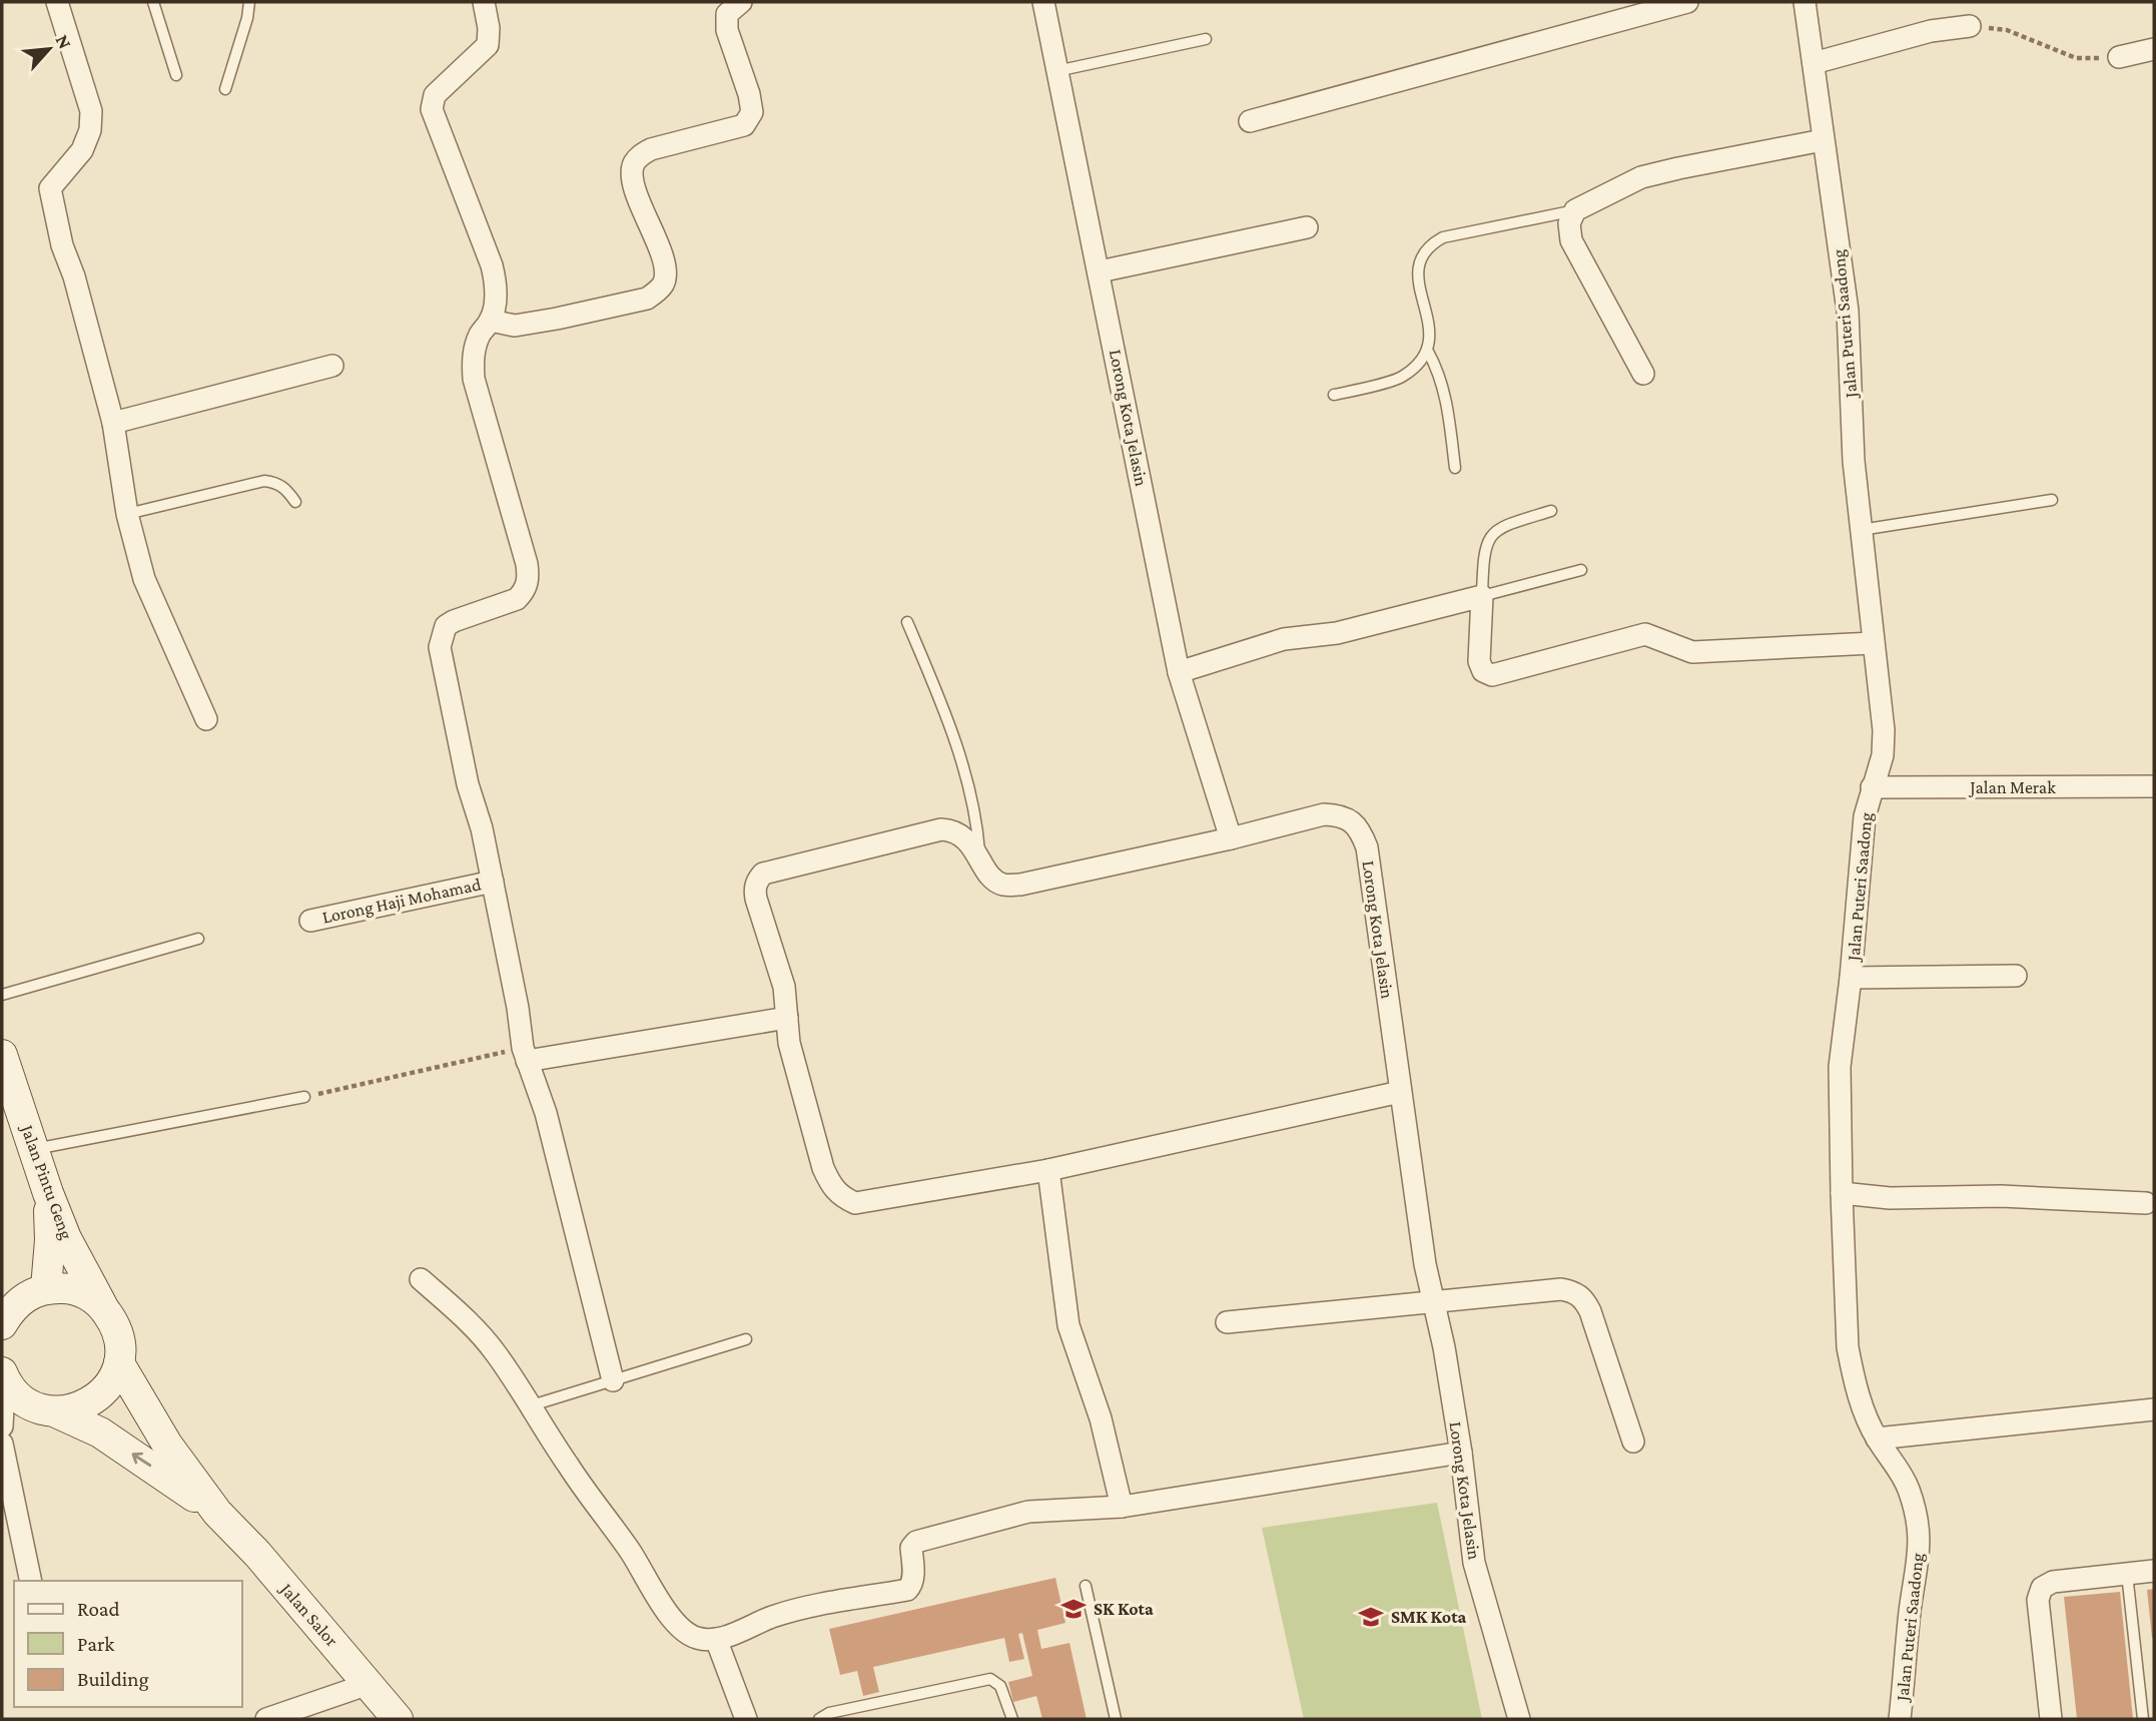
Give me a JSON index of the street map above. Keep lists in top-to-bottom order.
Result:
{
  "streets": {
    "main road": ["Jalan Pintu Geng", "Jalan Salor"],
    "street": [
      "Jalan Puteri Saadong",
      "Lorong Kota Jelasin",
      "Jalan Merak",
      "Lorong Haji Mohamad"
    ]
  },
  "crossings": [
    ["Jalan Puteri Saadong", "Jalan Merak"],
    ["Jalan Pintu Geng", "Jalan Salor"]
  ],
  "places": {
    "school or university": ["SK Kota", "SMK Kota"]
  },
  "legend": ["Road", "Park", "Building"],
  "north": "top right"
}
